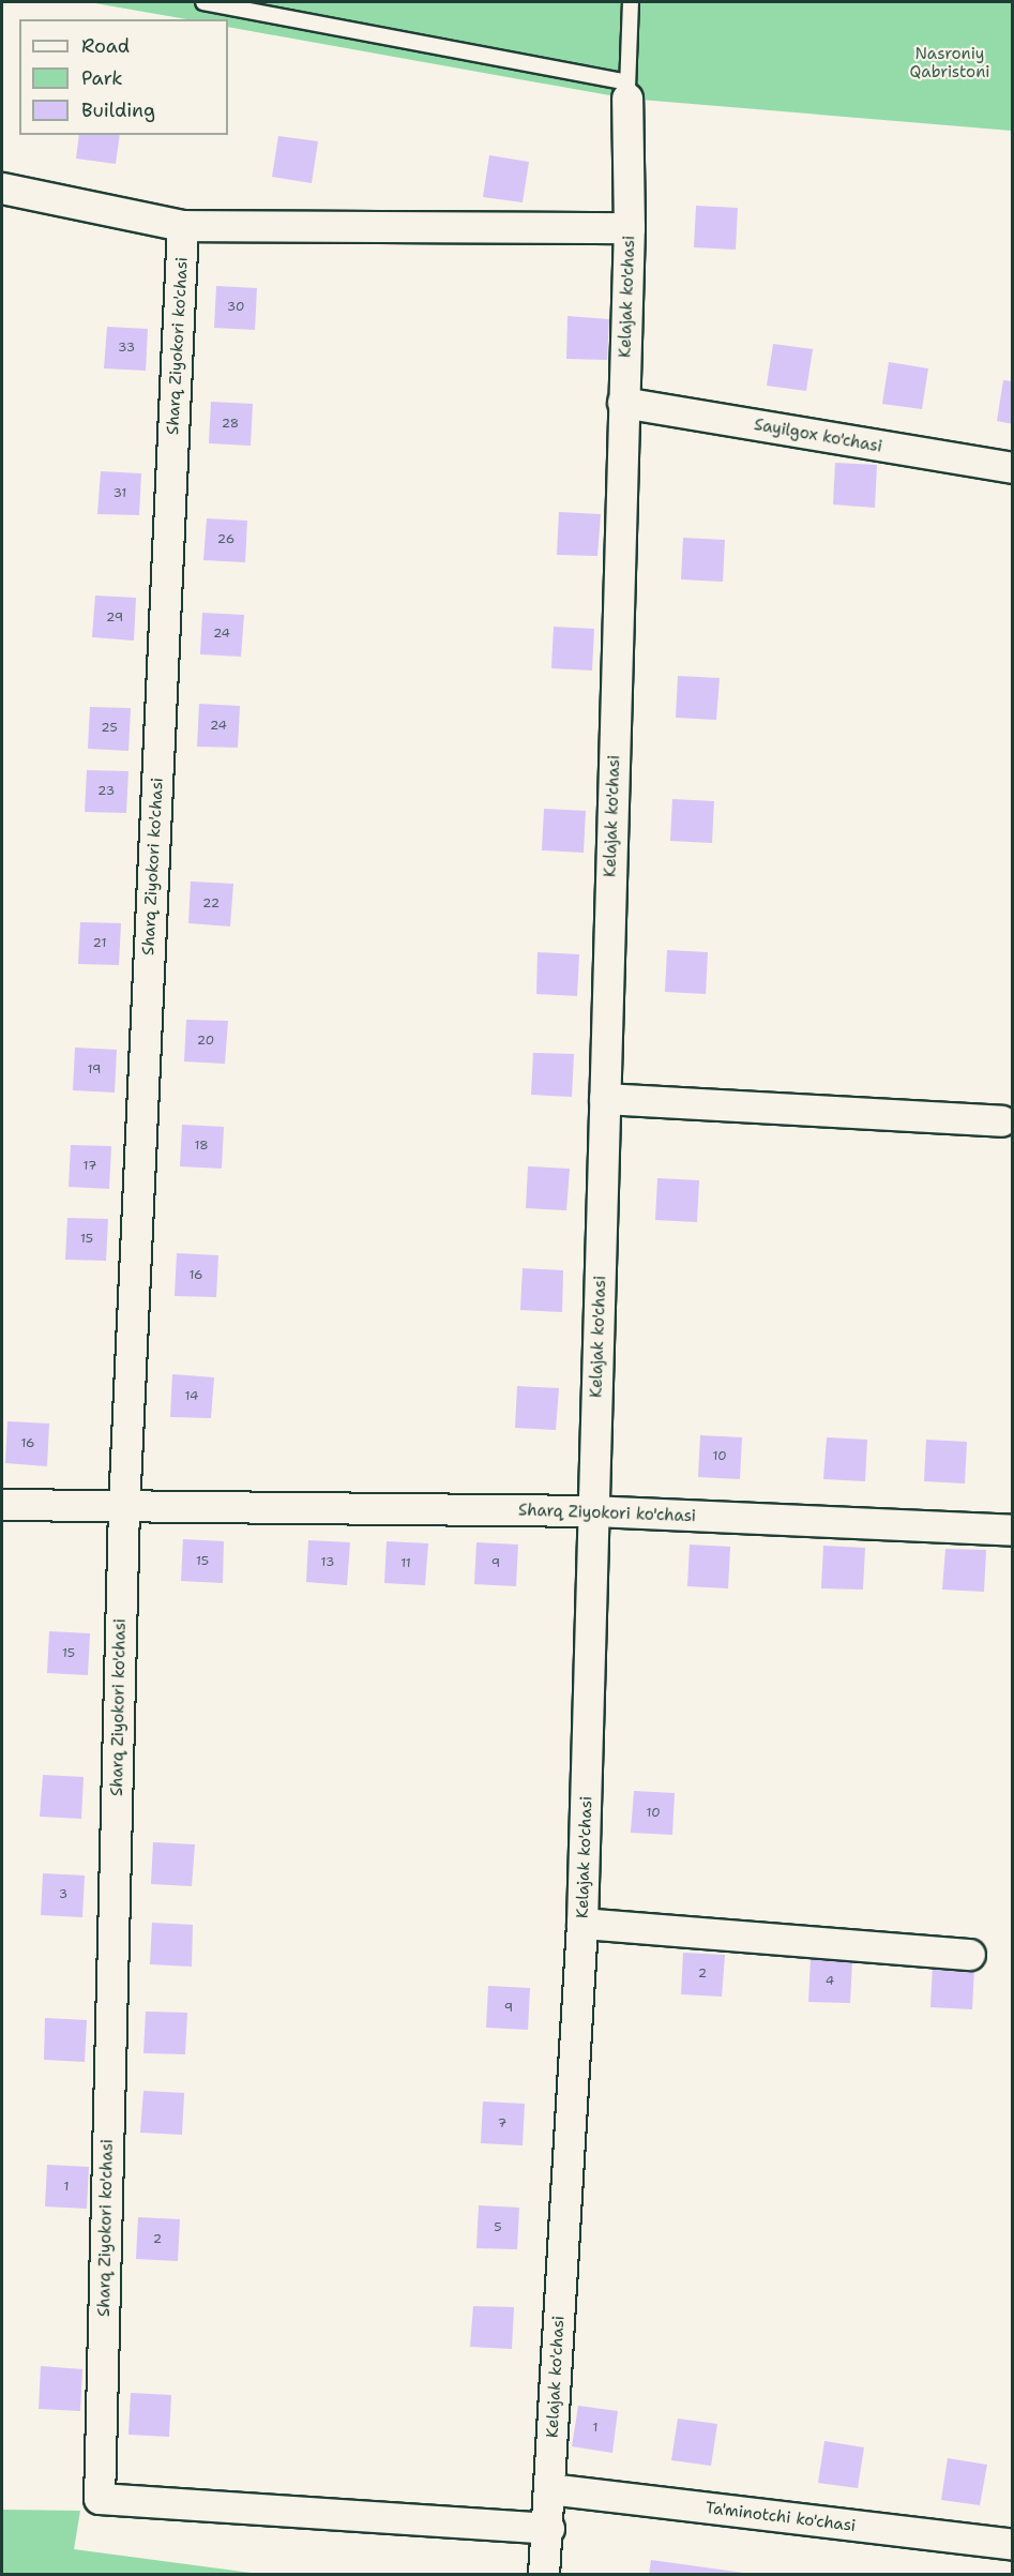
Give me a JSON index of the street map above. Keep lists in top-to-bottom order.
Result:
{
  "streets": {
    "street": [
      "Kelajak ko'chasi",
      "Sharq Ziyokori ko'chasi",
      "Sayilgox ko'chasi",
      "Ta'minotchi ko'chasi"
    ]
  },
  "crossings": [
    ["Kelajak ko'chasi", "Sharq Ziyokori ko'chasi"],
    ["Kelajak ko'chasi", "Sayilgox ko'chasi"],
    ["Kelajak ko'chasi", "Ta'minotchi ko'chasi"]
  ],
  "parks": ["Nasroniy Qabristoni"],
  "house_numbers": [
    "30",
    "33",
    "28",
    "31",
    "26",
    "29",
    "24",
    "24",
    "25",
    "23",
    "22",
    "21",
    "20",
    "19",
    "18",
    "17",
    "15",
    "16",
    "14",
    "16",
    "10",
    "15",
    "13",
    "11",
    "9",
    "15",
    "10",
    "3",
    "2",
    "4",
    "9",
    "7",
    "1",
    "5",
    "2",
    "1"
  ],
  "legend": ["Road", "Park", "Building"]
}
